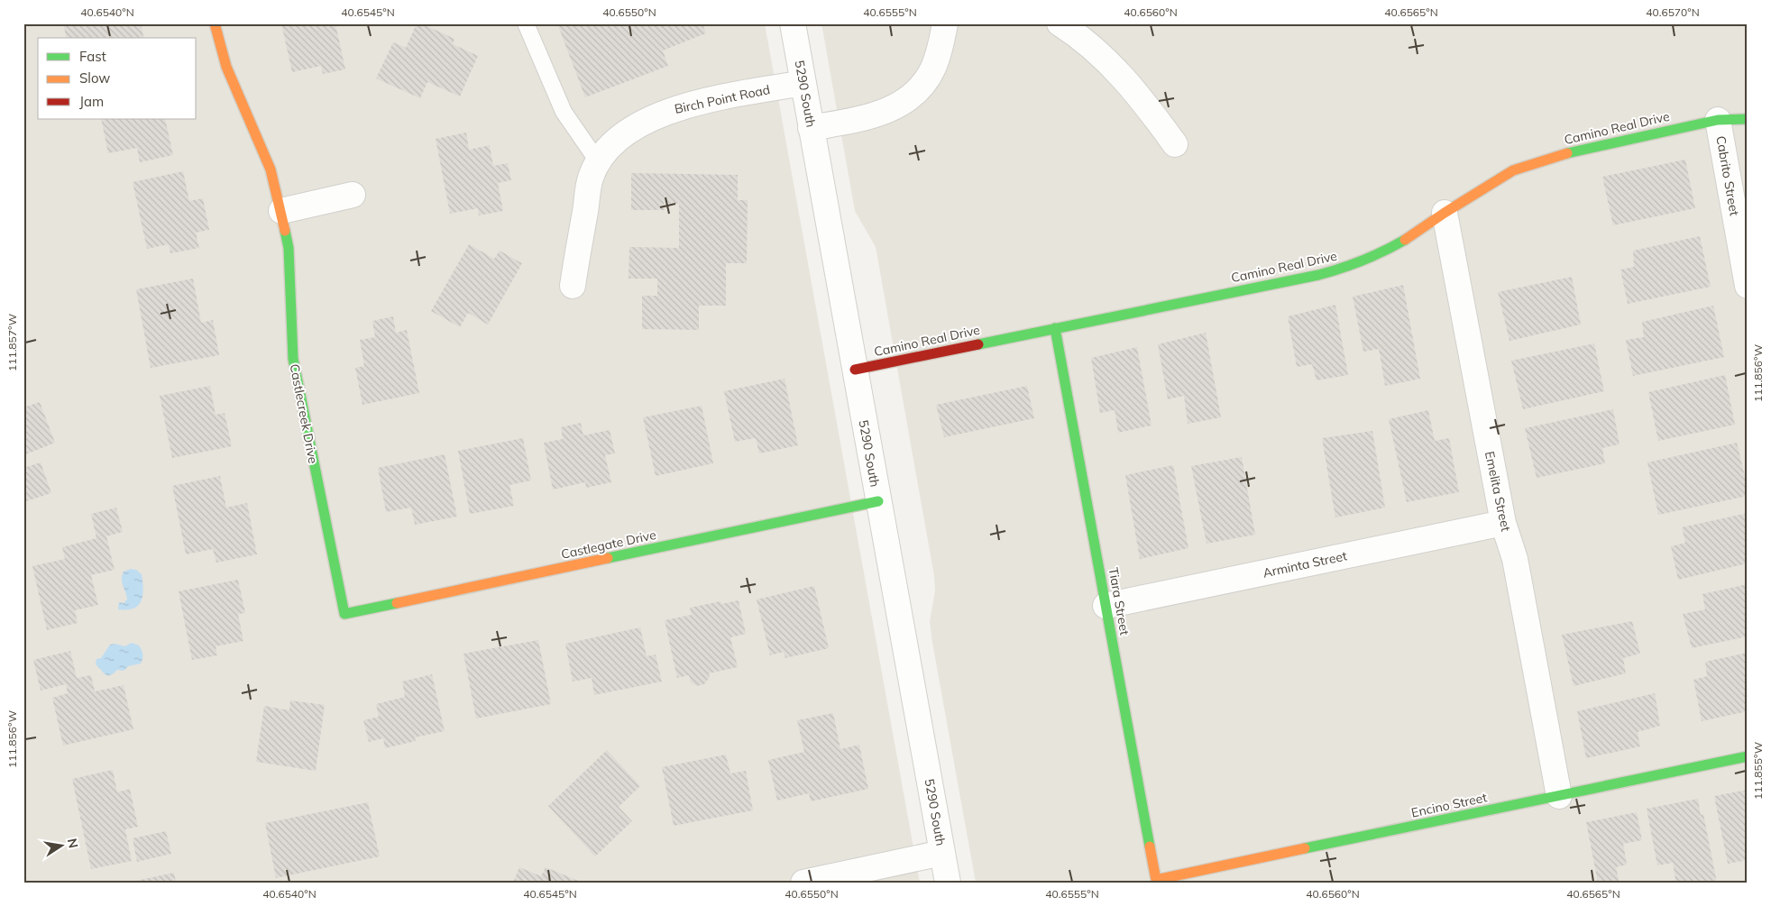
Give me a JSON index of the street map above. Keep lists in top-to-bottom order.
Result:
{
  "streets": {
    "street": [
      "5290 South",
      "Birch Point Road",
      "Camino Real Drive",
      "Cabrito Street",
      "Castlecreek Drive",
      "Emelita Street",
      "Castlegate Drive",
      "Arminta Street",
      "Tiara Street",
      "Encino Street"
    ]
  },
  "crossings": [
    ["5290 South", "Birch Point Road"],
    ["5290 South", "Camino Real Drive"],
    ["5290 South", "Castlegate Drive"],
    ["Camino Real Drive", "Cabrito Street"],
    ["Camino Real Drive", "Emelita Street"],
    ["Camino Real Drive", "Tiara Street"],
    ["Castlecreek Drive", "Castlegate Drive"],
    ["Emelita Street", "Arminta Street"],
    ["Emelita Street", "Encino Street"],
    ["Arminta Street", "Tiara Street"],
    ["Tiara Street", "Encino Street"]
  ],
  "legend": ["Fast", "Slow", "Jam"],
  "north": "right",
  "coordinates": [
    "40.6540°N",
    "40.6545°N",
    "40.6550°N",
    "40.6555°N",
    "40.6560°N",
    "40.6565°N",
    "40.6570°N",
    "111.857°W",
    "111.856°W",
    "111.855°W"
  ]
}
